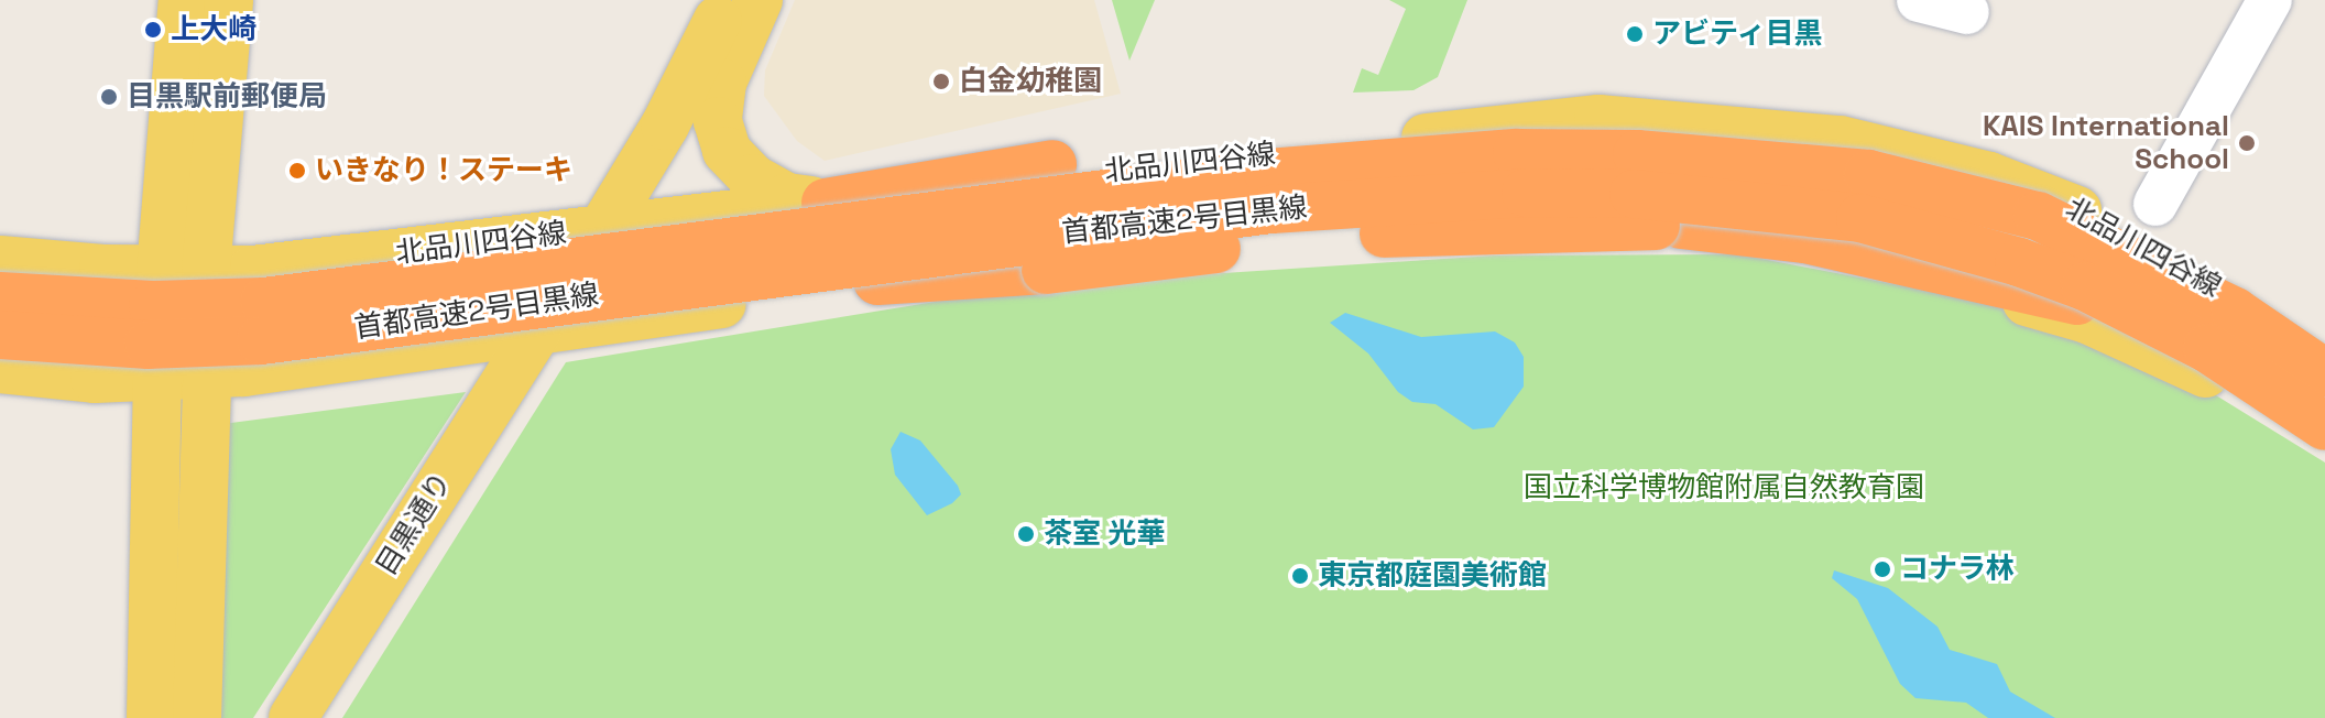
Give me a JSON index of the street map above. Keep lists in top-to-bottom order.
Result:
{
  "streets": {
    "highway": ["首都高速2号目黒線"],
    "main road": ["北品川四谷線", "目黒通り"]
  },
  "crossings": [
    ["北品川四谷線", "首都高速2号目黒線"]
  ],
  "parks": ["国立科学博物館附属自然教育園"],
  "places": [
    "上大崎",
    "アビティ目黒",
    "白金幼稚園",
    "目黒駅前郵便局",
    "KAIS International School",
    "いきなり！ステーキ",
    "茶室 光華",
    "コナラ林",
    "東京都庭園美術館"
  ]
}
